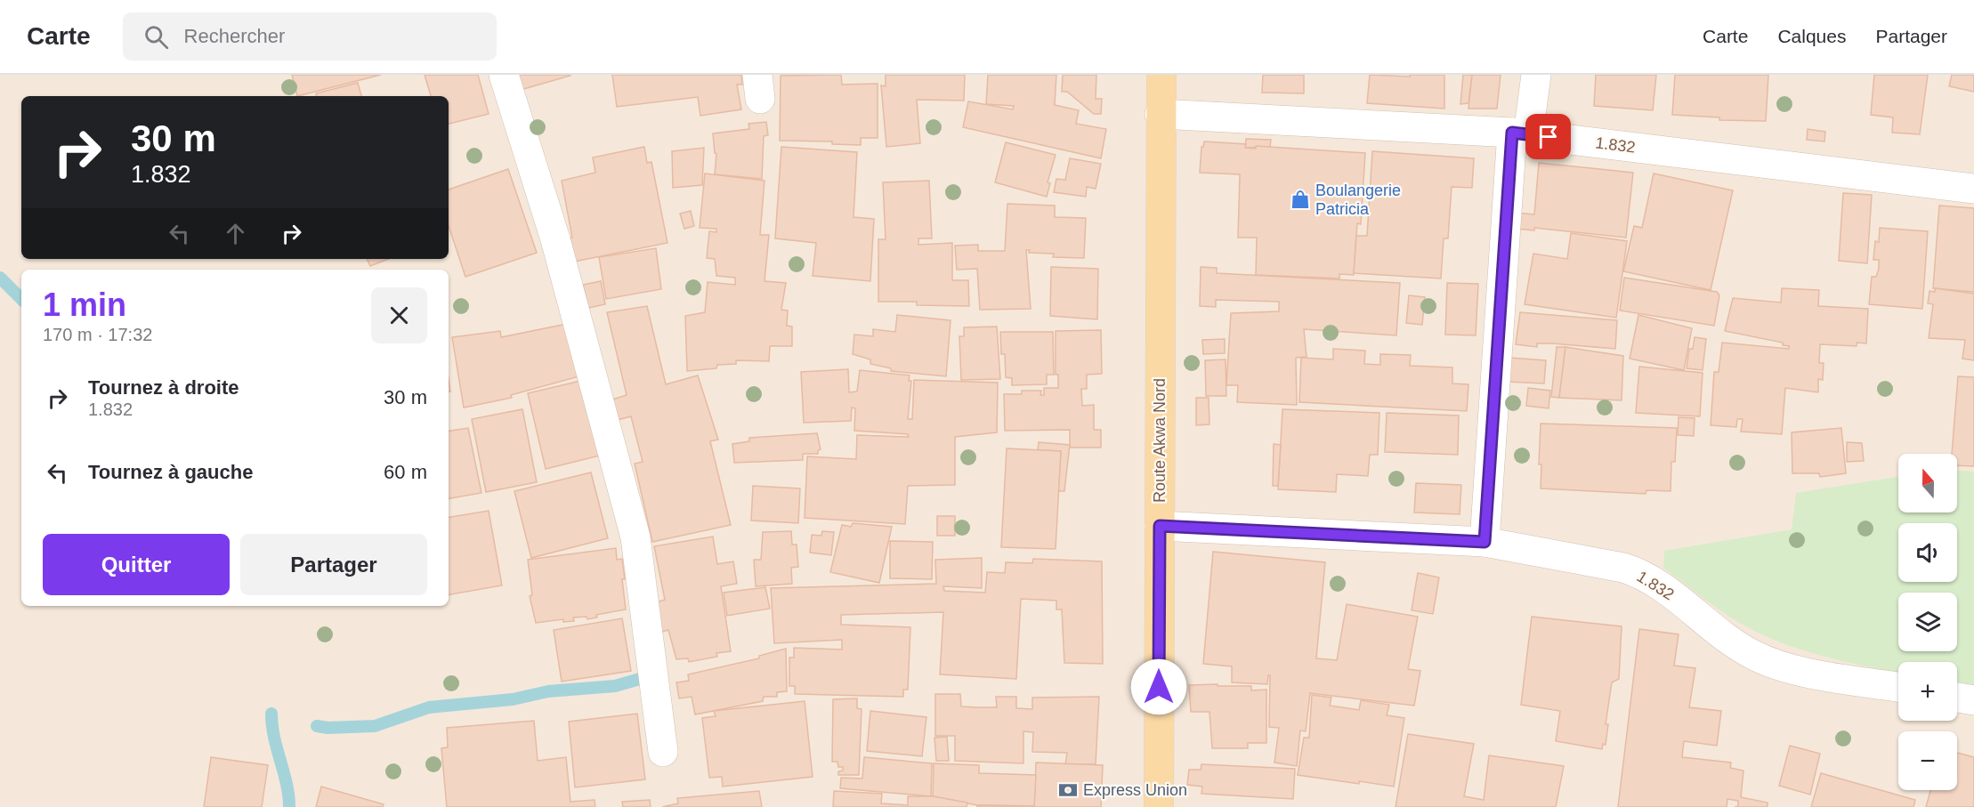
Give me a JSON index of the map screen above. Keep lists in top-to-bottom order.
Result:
{
  "streets": {
    "main road": ["Route Akwa Nord"],
    "street": ["1.832"]
  },
  "crossings": [
    ["1.832", "Route Akwa Nord"]
  ],
  "places": {
    "shop": ["Boulangerie Patricia"],
    "bank": ["Express Union"]
  },
  "north": "top",
  "page": {
    "header": "Carte",
    "search": "Rechercher",
    "nav": ["Carte", "Calques", "Partager"],
    "turn": ["30 m", "1.832"],
    "heading": ["1 min", "170 m · 17:32"],
    "list": [
      {
        "name": "Tournez à droite",
        "note": "1.832",
        "value": "30 m"
      },
      {
        "name": "Tournez à gauche",
        "value": "60 m"
      }
    ],
    "map_buttons": ["+", "−"],
    "buttons": ["Quitter", "Partager"]
  }
}
